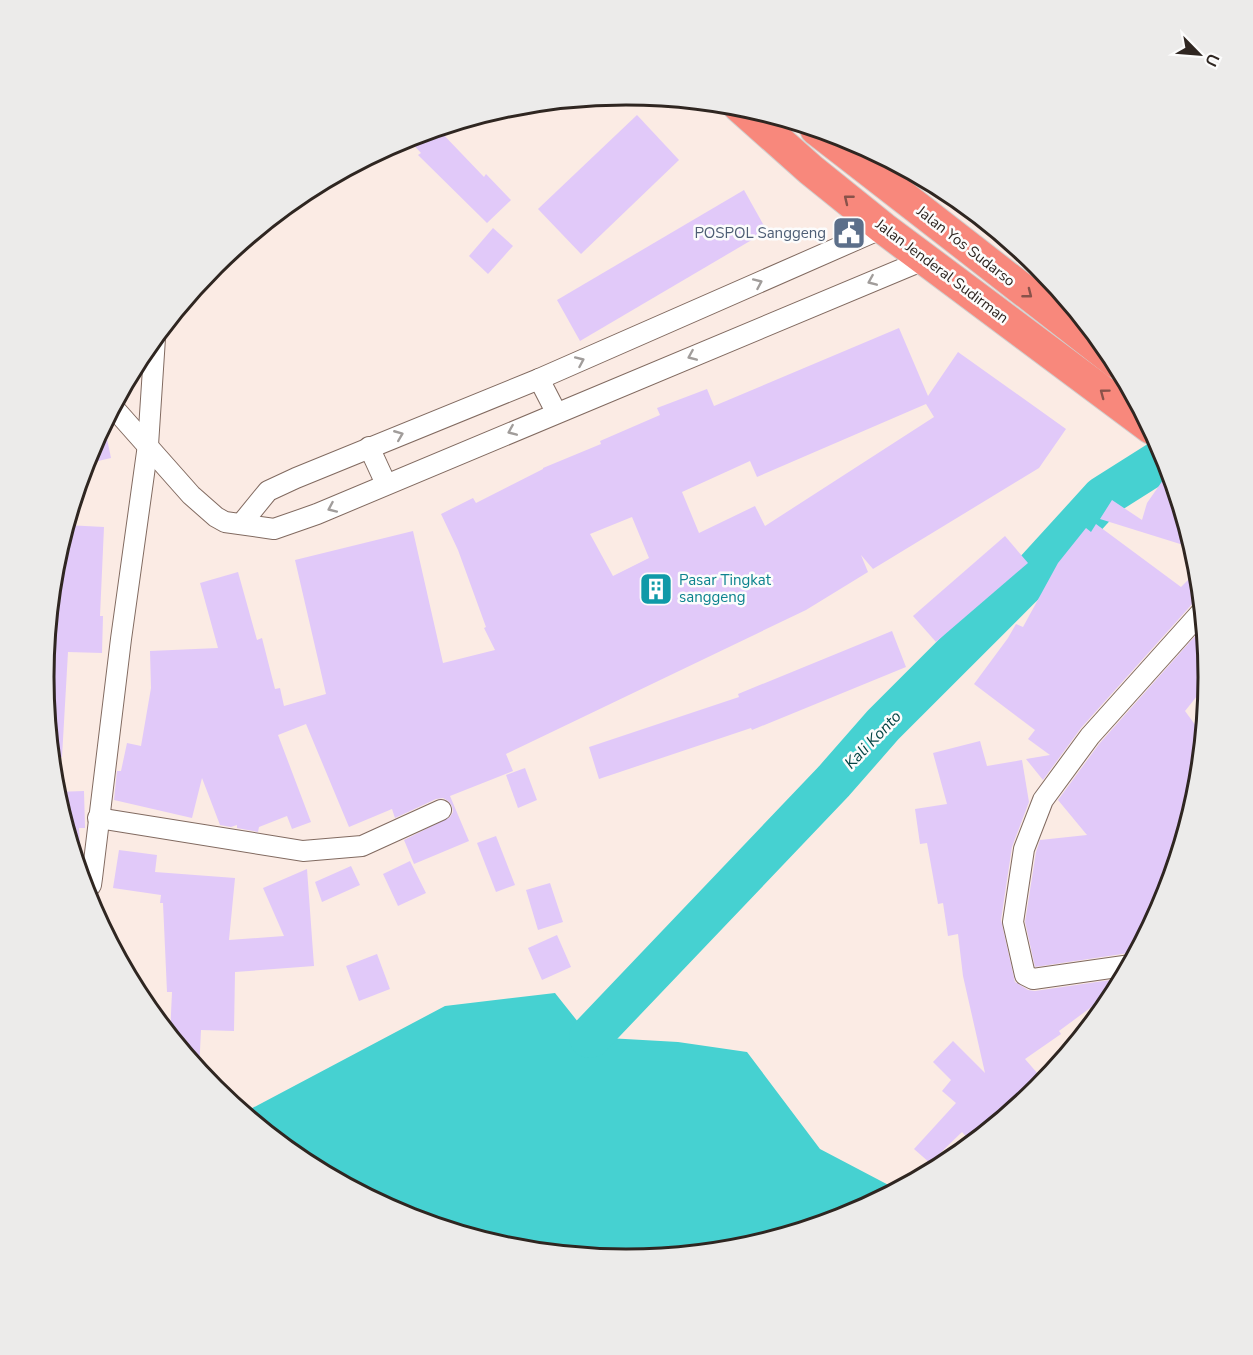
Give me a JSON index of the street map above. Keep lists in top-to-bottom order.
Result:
{
  "streets": {
    "highway": ["Jalan Yos Sudarso", "Jalan Jenderal Sudirman"]
  },
  "one_way": ["Jalan Yos Sudarso", "Jalan Jenderal Sudirman"],
  "water": ["Kali Konto"],
  "places": {
    "public building": ["POSPOL Sanggeng"],
    "building": ["Pasar Tingkat sanggeng"]
  },
  "north": "bottom right"
}
